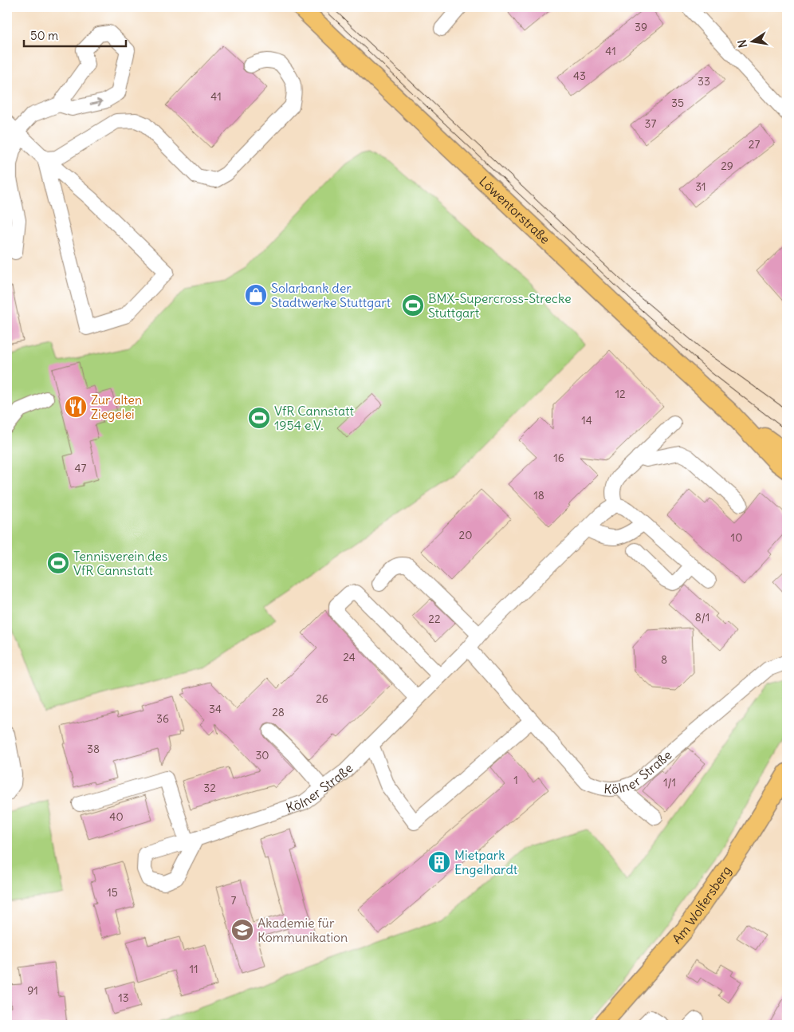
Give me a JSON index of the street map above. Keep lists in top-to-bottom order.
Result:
{
  "streets": {
    "main road": ["Löwentorstraße", "Am Wolfersberg"],
    "street": ["Kölner Straße"]
  },
  "places": {
    "shop": ["Solarbank der Stadtwerke Stuttgart"],
    "sports": ["BMX-Supercross-Strecke Stuttgart", "VfR Cannstatt 1954 e.V.", "Tennisverein des VfR Cannstatt"],
    "restaurant": ["Zur alten Ziegelei"],
    "building": ["Mietpark Engelhardt"],
    "school or university": ["Akademie für Kommunikation"]
  },
  "house_numbers": [
    "39",
    "41",
    "43",
    "33",
    "41",
    "35",
    "37",
    "27",
    "29",
    "31",
    "12",
    "14",
    "16",
    "47",
    "18",
    "20",
    "10",
    "8/1",
    "22",
    "24",
    "8",
    "26",
    "34",
    "28",
    "36",
    "38",
    "30",
    "1",
    "1/1",
    "32",
    "40",
    "15",
    "7",
    "11",
    "91",
    "13"
  ],
  "scale_bar": "50 m",
  "north": "left"
}
